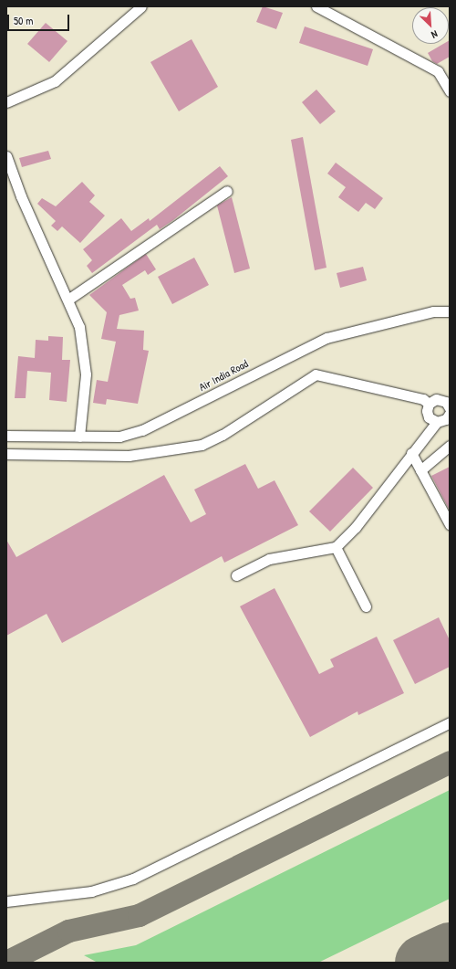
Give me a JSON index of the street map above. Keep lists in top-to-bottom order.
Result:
{
  "streets": {
    "street": ["Air India Road"]
  },
  "scale_bar": "50 m",
  "north": "bottom right"
}
